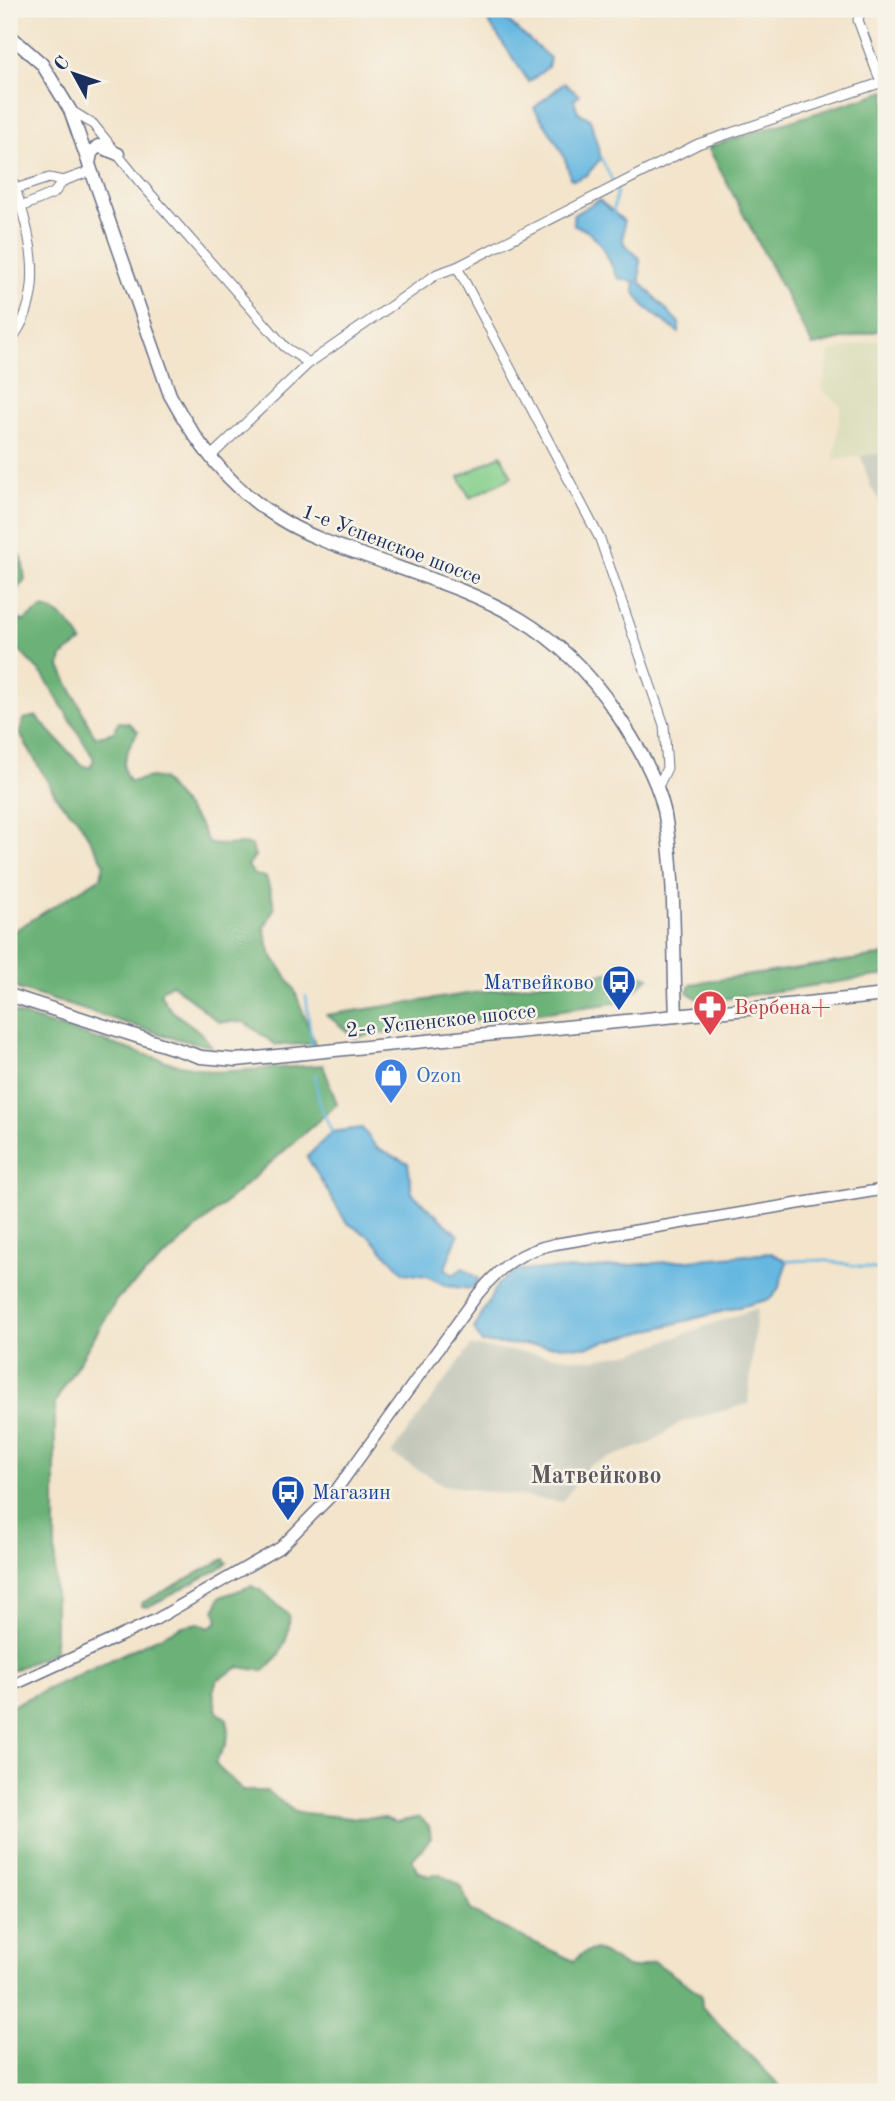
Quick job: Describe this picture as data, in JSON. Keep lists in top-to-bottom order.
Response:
{
  "streets": {
    "main road": ["1-е Успенское шоссе", "2-е Успенское шоссе"]
  },
  "crossings": [
    ["1-е Успенское шоссе", "2-е Успенское шоссе"]
  ],
  "districts": ["Матвейково"],
  "places": {
    "bus stop": ["Матвейково", "Магазин"],
    "pharmacy": ["Вербена+"],
    "shop": ["Ozon"]
  },
  "north": "top left"
}
